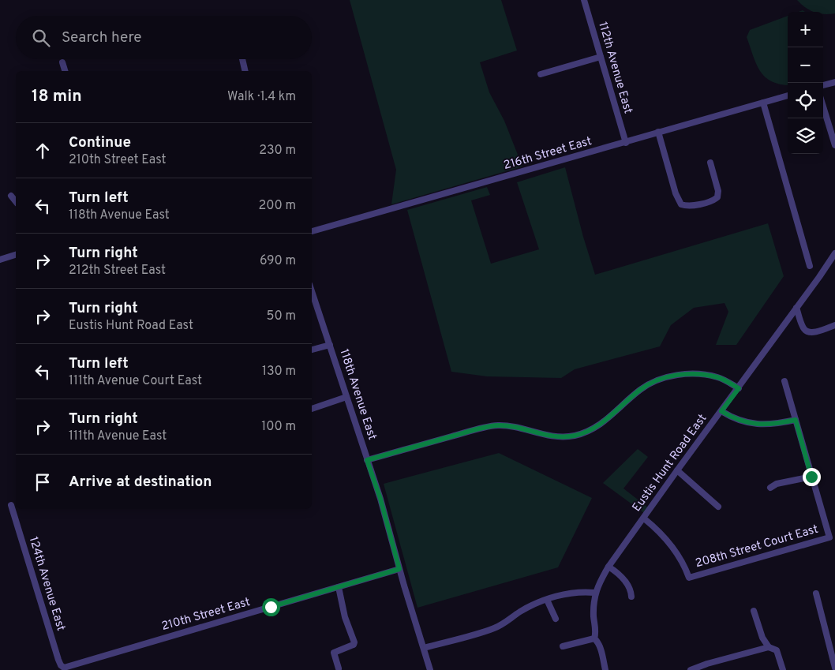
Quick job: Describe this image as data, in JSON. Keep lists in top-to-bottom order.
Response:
{
  "streets": {
    "street": [
      "112th Avenue East",
      "216th Street East",
      "118th Avenue East",
      "Eustis Hunt Road East",
      "208th Street Court East",
      "124th Avenue East",
      "210th Street East"
    ]
  },
  "crossings": [
    ["112th Avenue East", "216th Street East"],
    ["118th Avenue East", "210th Street East"],
    ["Eustis Hunt Road East", "208th Street Court East"],
    ["124th Avenue East", "210th Street East"]
  ],
  "page": {
    "map_buttons": ["+", "−"],
    "search": "Search here",
    "heading": ["18 min", "Walk · 1.4 km"],
    "list": [
      ["Continue", "210th Street East", "230 m"],
      ["Turn left", "118th Avenue East", "200 m"],
      ["Turn right", "212th Street East", "690 m"],
      ["Turn right", "Eustis Hunt Road East", "50 m"],
      ["Turn left", "111th Avenue Court East", "130 m"],
      ["Turn right", "111th Avenue East", "100 m"],
      "Arrive at destination"
    ]
  }
}
